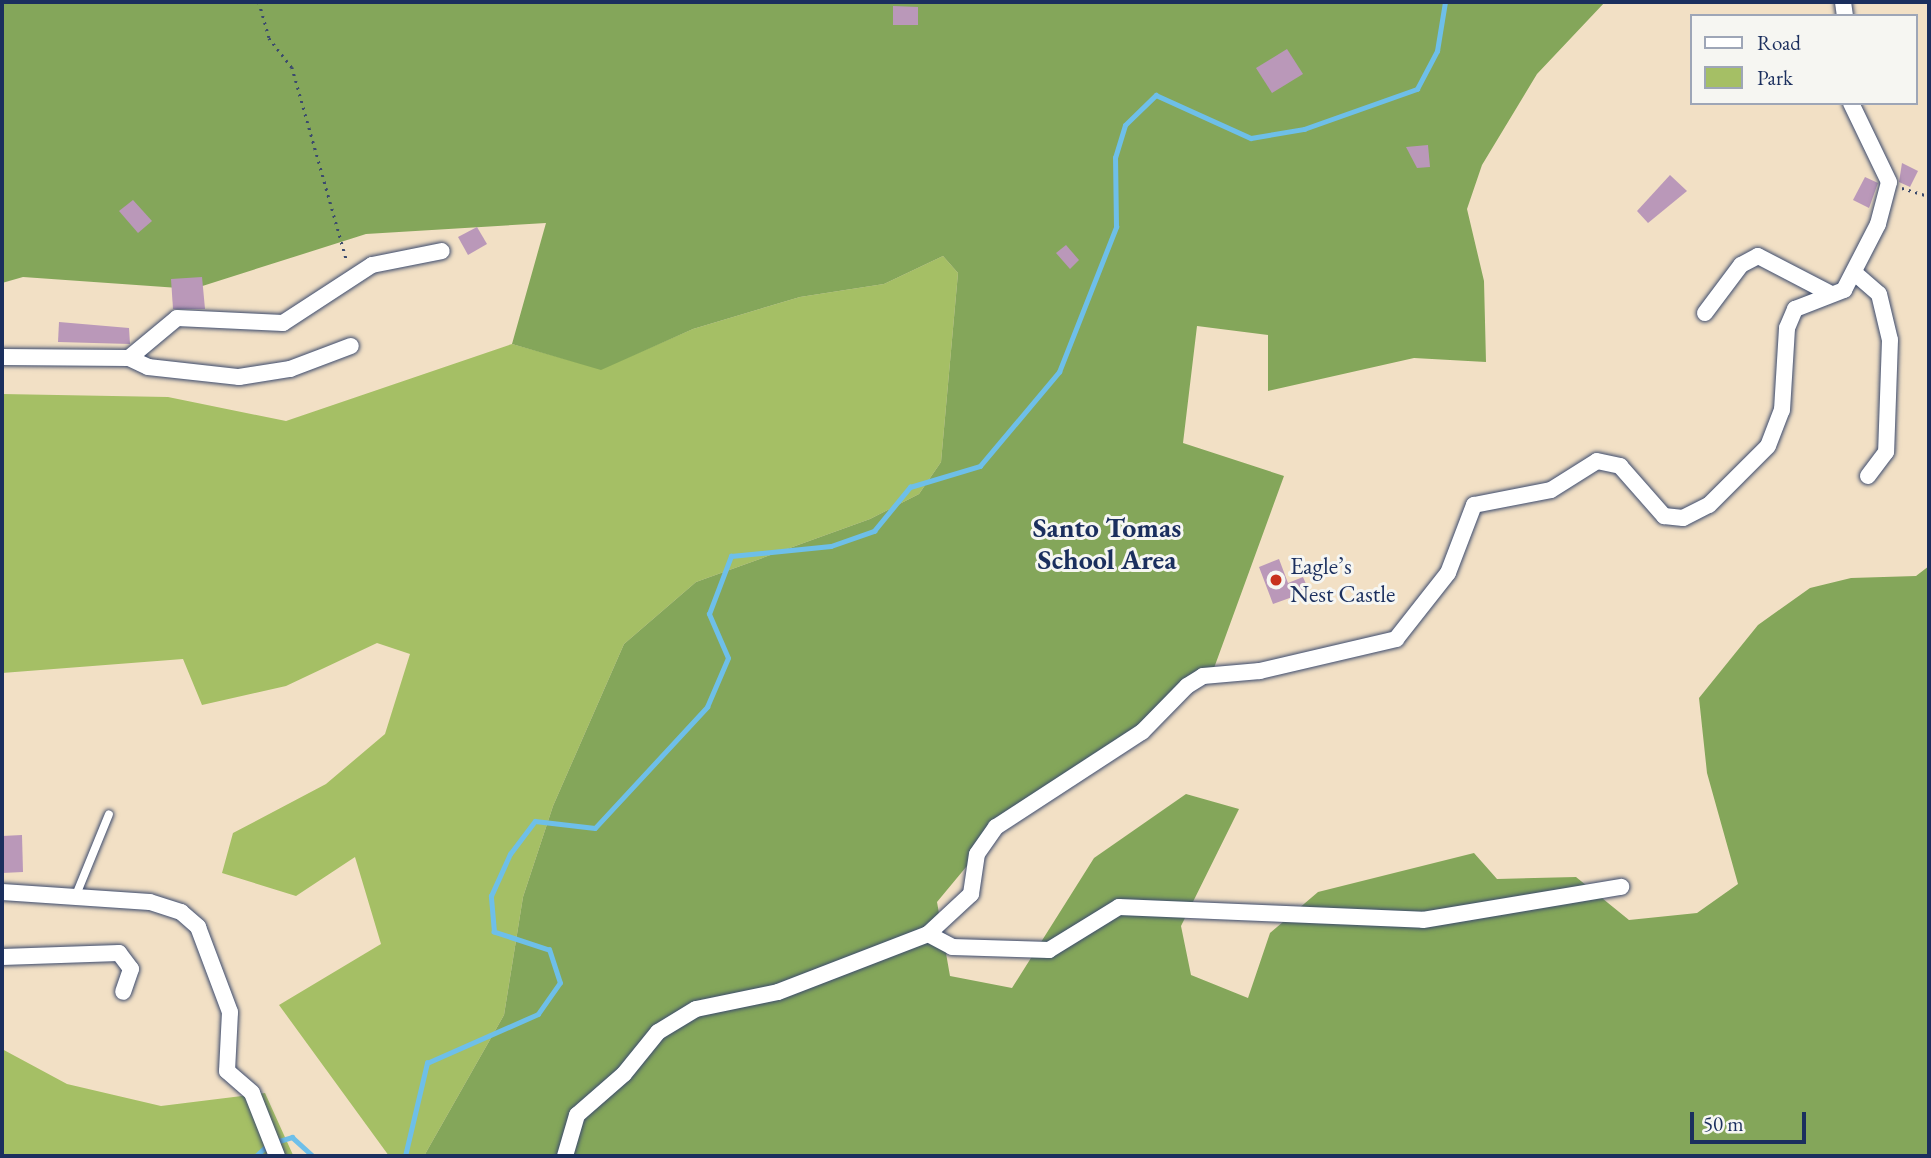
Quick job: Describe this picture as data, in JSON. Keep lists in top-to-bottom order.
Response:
{
  "districts": ["Santo Tomas School Area"],
  "places": ["Eagle’s Nest Castle"],
  "legend": ["Road", "Park"],
  "scale_bar": "50 m"
}
